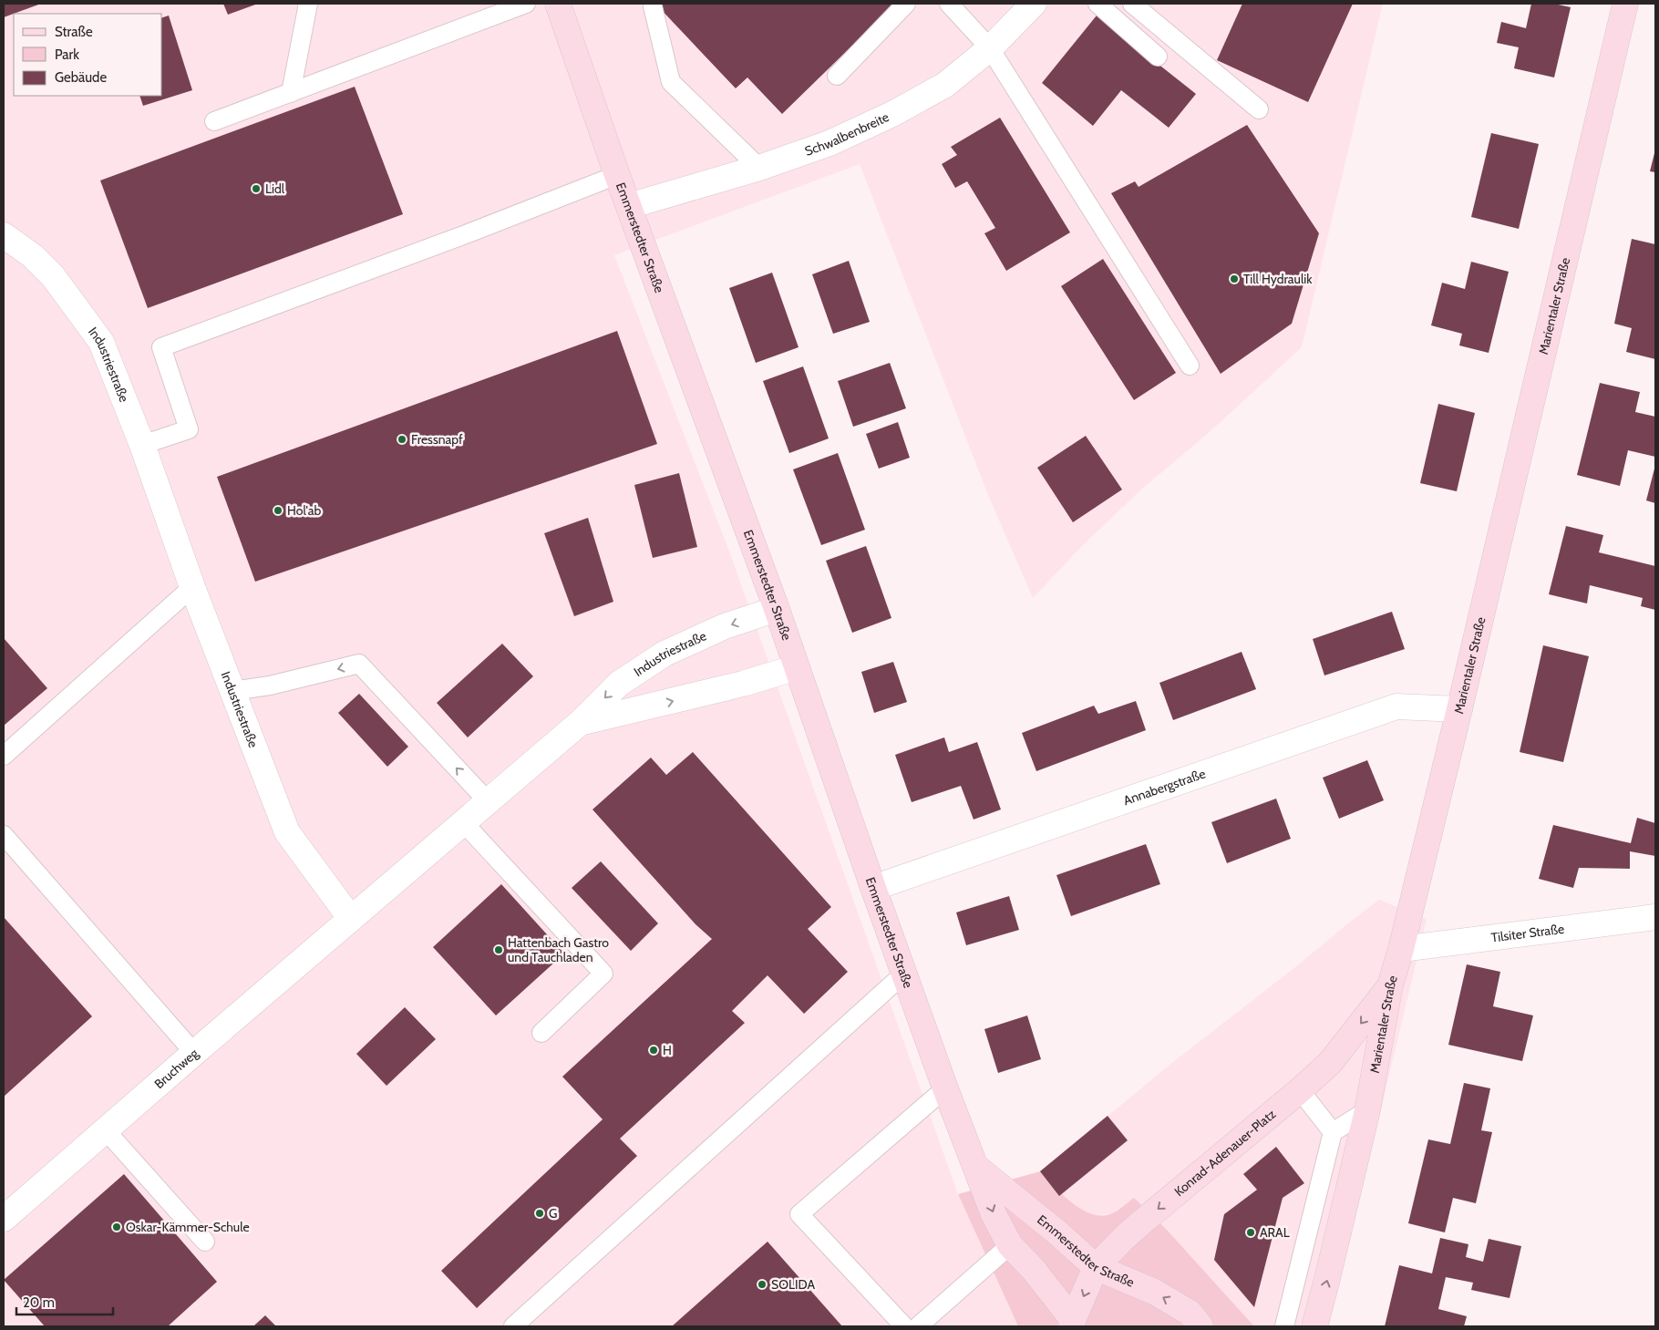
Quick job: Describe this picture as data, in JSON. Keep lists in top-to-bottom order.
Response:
{
  "streets": {
    "main road": ["Emmerstedter Straße", "Marientaler Straße", "Konrad-Adenauer-Platz"],
    "street": [
      "Schwalbenbreite",
      "Industriestraße",
      "Annabergstraße",
      "Tilsiter Straße",
      "Bruchweg"
    ]
  },
  "crossings": [
    ["Schwalbenbreite", "Emmerstedter Straße"],
    ["Emmerstedter Straße", "Industriestraße"],
    ["Emmerstedter Straße", "Annabergstraße"],
    ["Emmerstedter Straße", "Konrad-Adenauer-Platz"],
    ["Marientaler Straße", "Annabergstraße"],
    ["Marientaler Straße", "Tilsiter Straße"],
    ["Marientaler Straße", "Konrad-Adenauer-Platz"],
    ["Industriestraße", "Bruchweg"]
  ],
  "one_way": ["Konrad-Adenauer-Platz"],
  "places": [
    "Lidl",
    "Till Hydraulik",
    "Fressnapf",
    "Hol'ab",
    "Hattenbach Gastro und Tauchladen",
    "H",
    "G",
    "Oskar-Kämmer-Schule",
    "ARAL",
    "SOLIDA"
  ],
  "legend": ["Straße", "Park", "Gebäude"],
  "scale_bar": "20 m"
}
